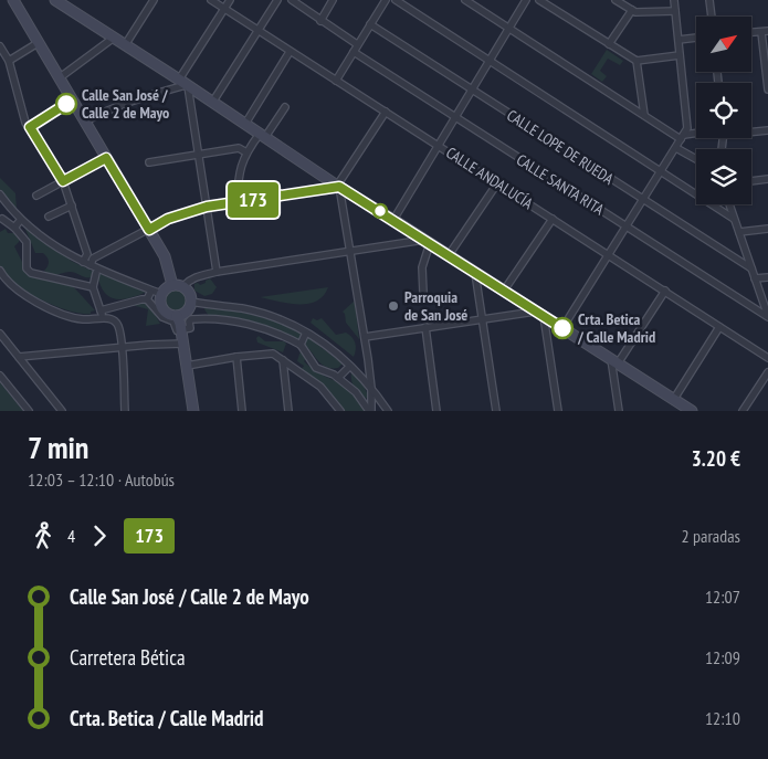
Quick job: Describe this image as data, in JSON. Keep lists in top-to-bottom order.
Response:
{
  "streets": {
    "street": ["CALLE LOPE DE RUEDA", "CALLE ANDALUCÍA", "CALLE SANTA RITA"]
  },
  "places": ["Calle San José / Calle 2 de Mayo", "Parroquia de San José", "Crta. Betica / Calle Madrid"],
  "lines": ["bus line 173"],
  "north": "top right",
  "page": {
    "on_map": "173",
    "heading": ["7 min", "12:03 – 12:10 · Autobús", "3.20 €"],
    "legs": ["4", "173", "2 paradas"],
    "list": [
      {
        "name": "Calle San José / Calle 2 de Mayo",
        "value": "12:07"
      },
      {
        "name": "Carretera Bética",
        "value": "12:09"
      },
      {
        "name": "Crta. Betica / Calle Madrid",
        "value": "12:10"
      }
    ]
  }
}
